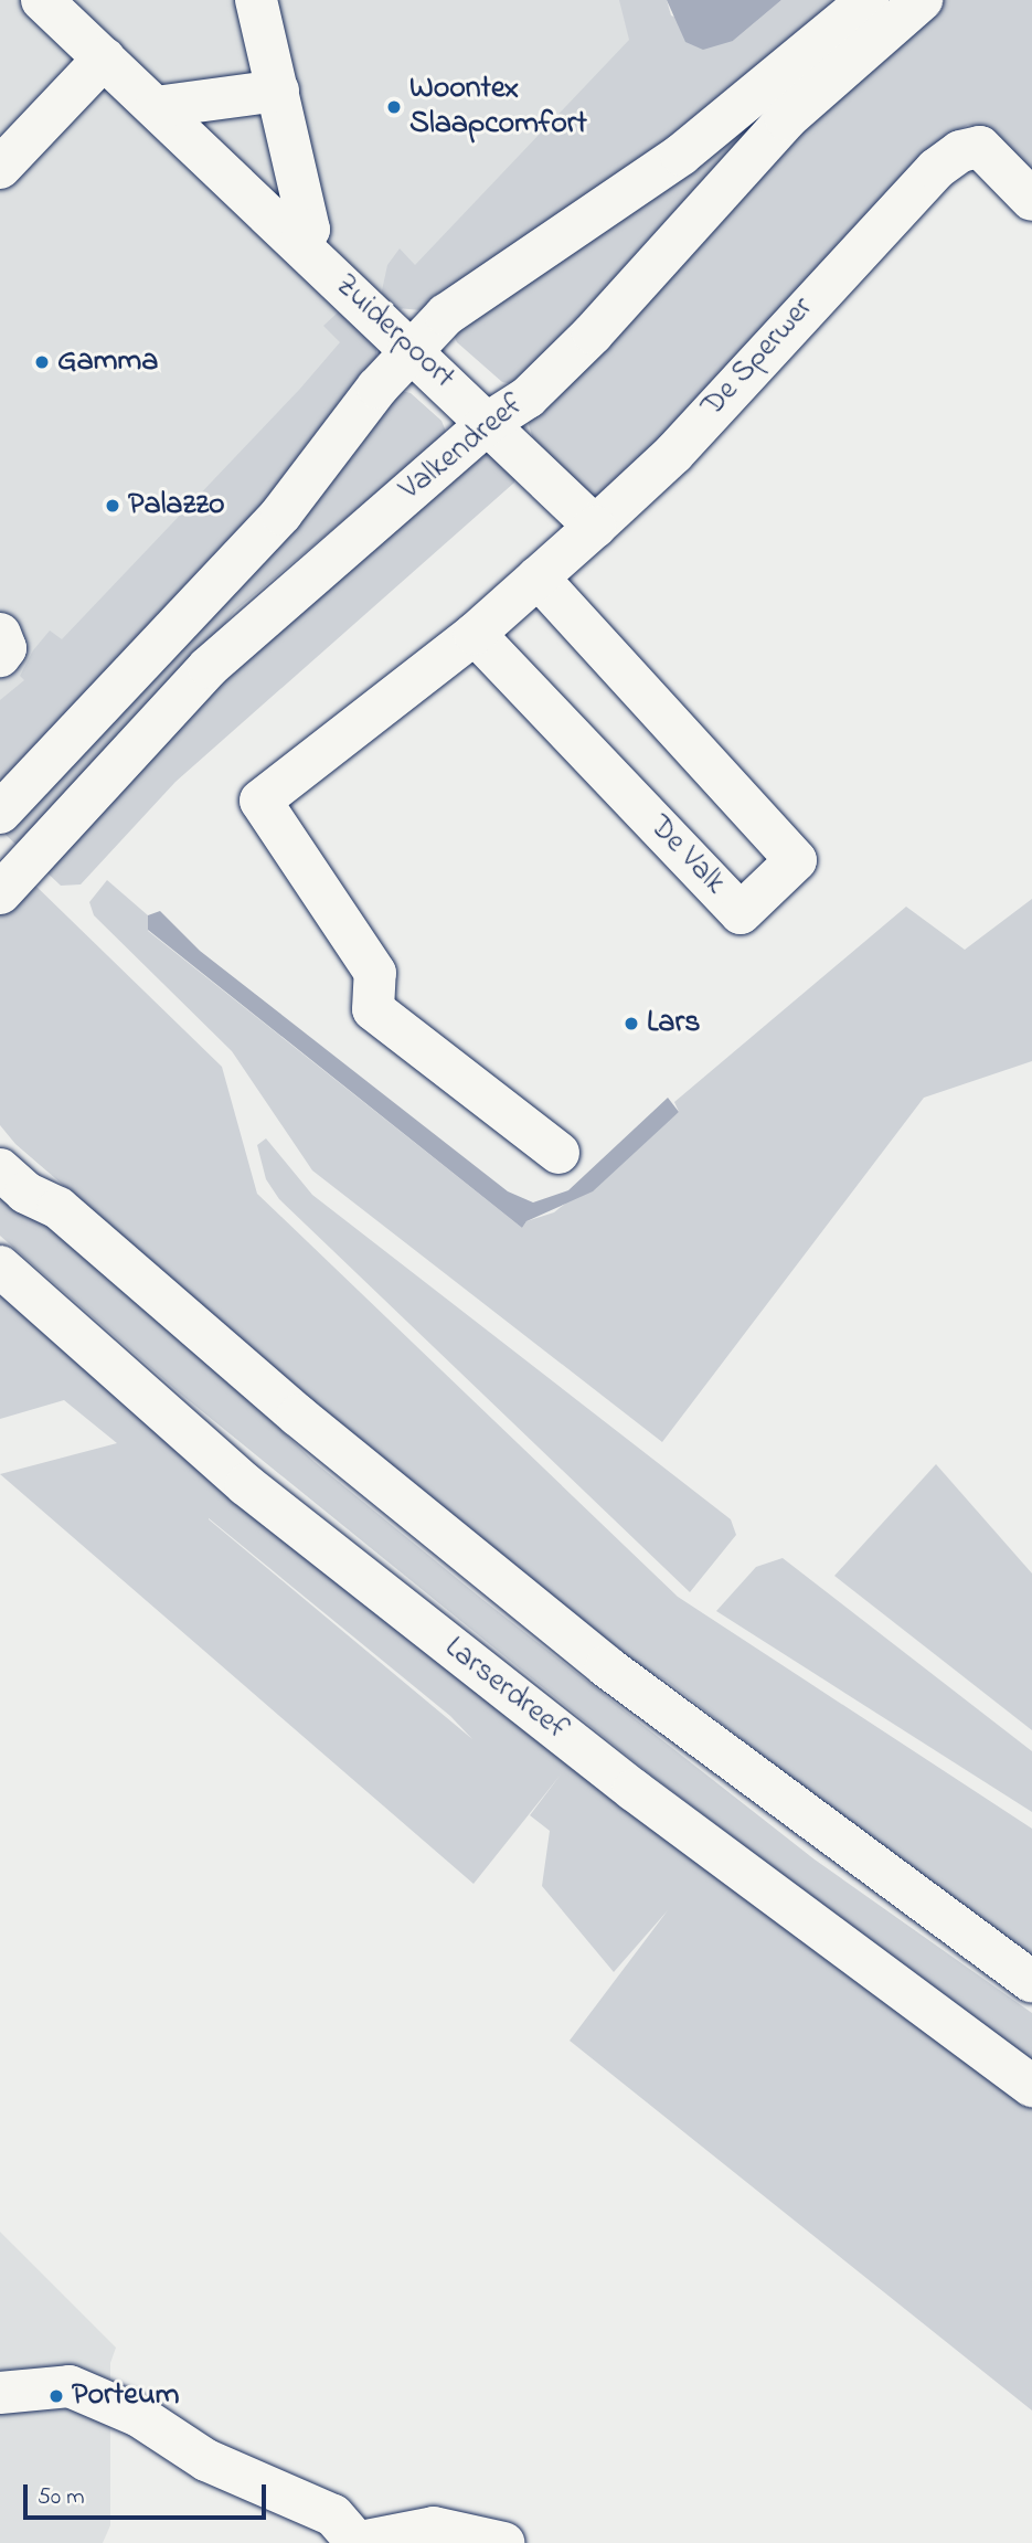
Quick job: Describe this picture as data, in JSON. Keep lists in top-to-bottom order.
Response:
{
  "streets": {
    "street": [
      "Zuiderpoort",
      "De Sperwer",
      "Valkendreef",
      "De Valk",
      "Larserdreef"
    ]
  },
  "crossings": [
    ["Zuiderpoort", "Valkendreef"]
  ],
  "places": [
    "Woontex Slaapcomfort",
    "Gamma",
    "Palazzo",
    "Lars",
    "Porteum"
  ],
  "scale_bar": "50 m"
}
